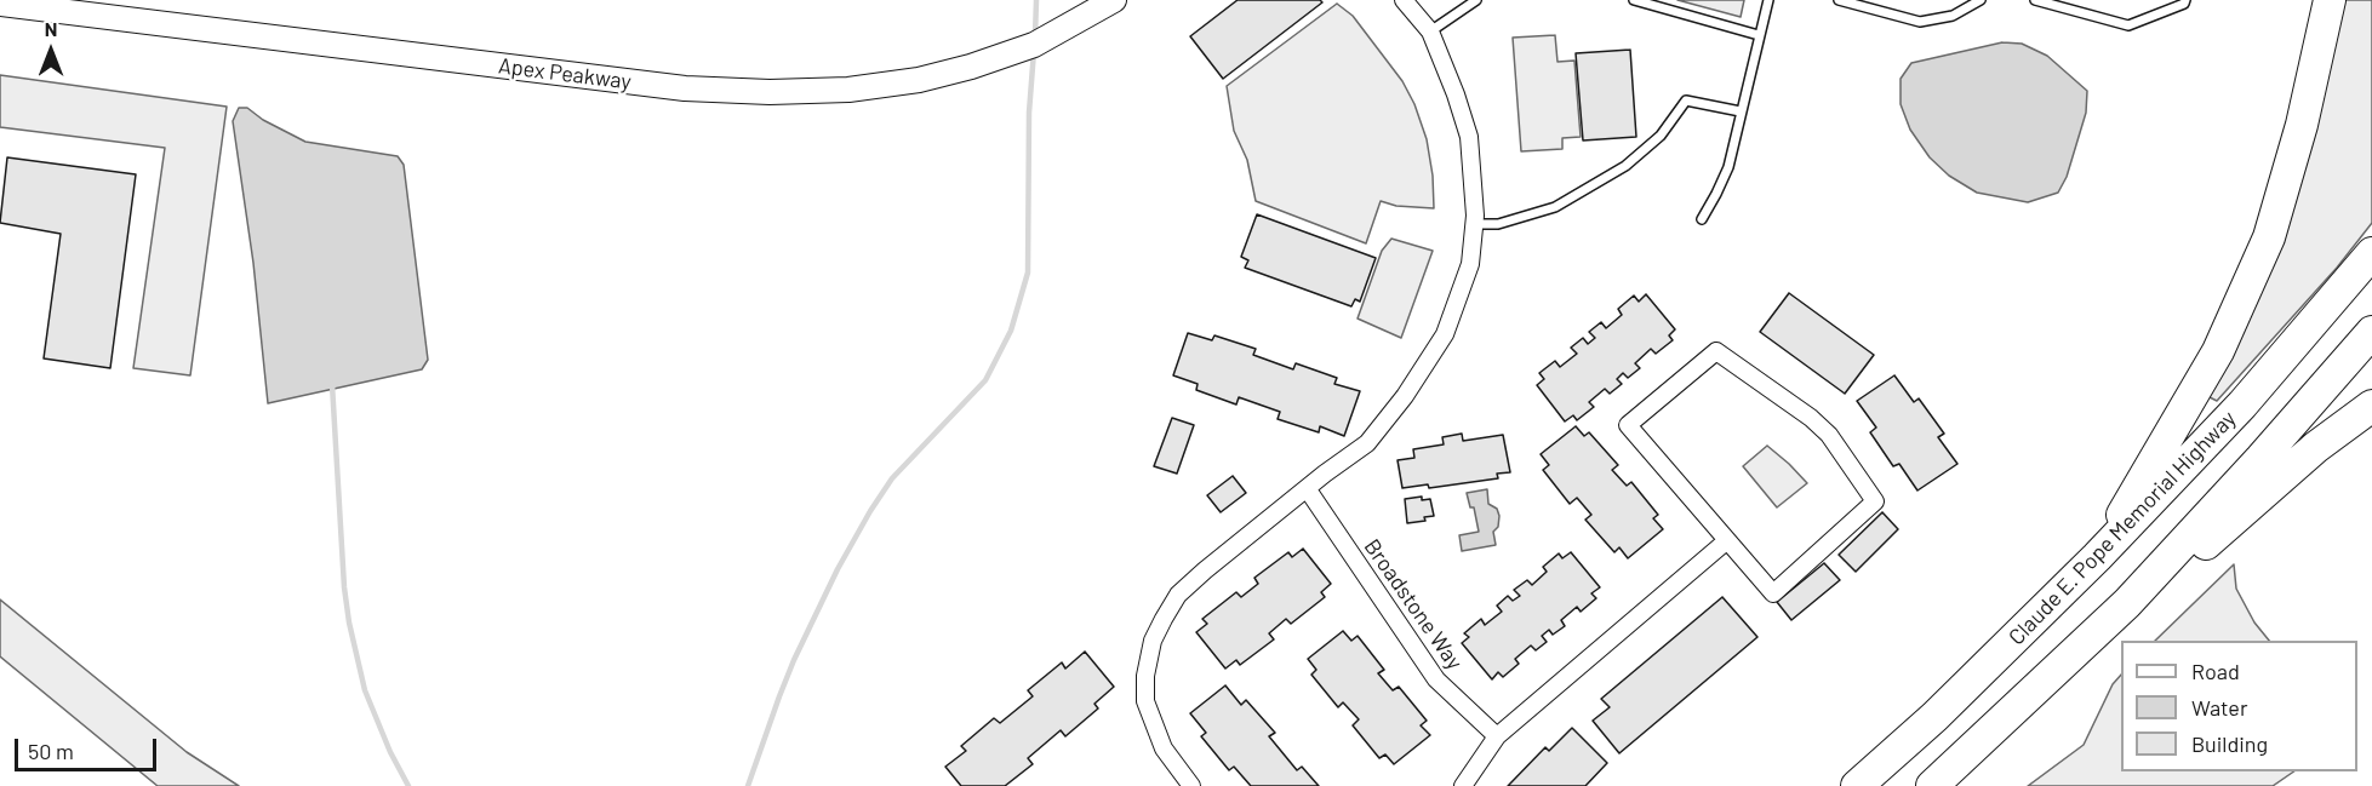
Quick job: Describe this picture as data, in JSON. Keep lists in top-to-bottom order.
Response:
{
  "streets": {
    "highway": ["Claude E. Pope Memorial Highway"],
    "main road": ["Apex Peakway"],
    "street": ["Broadstone Way"]
  },
  "legend": ["Road", "Water", "Building"],
  "scale_bar": "50 m",
  "north": "top"
}
